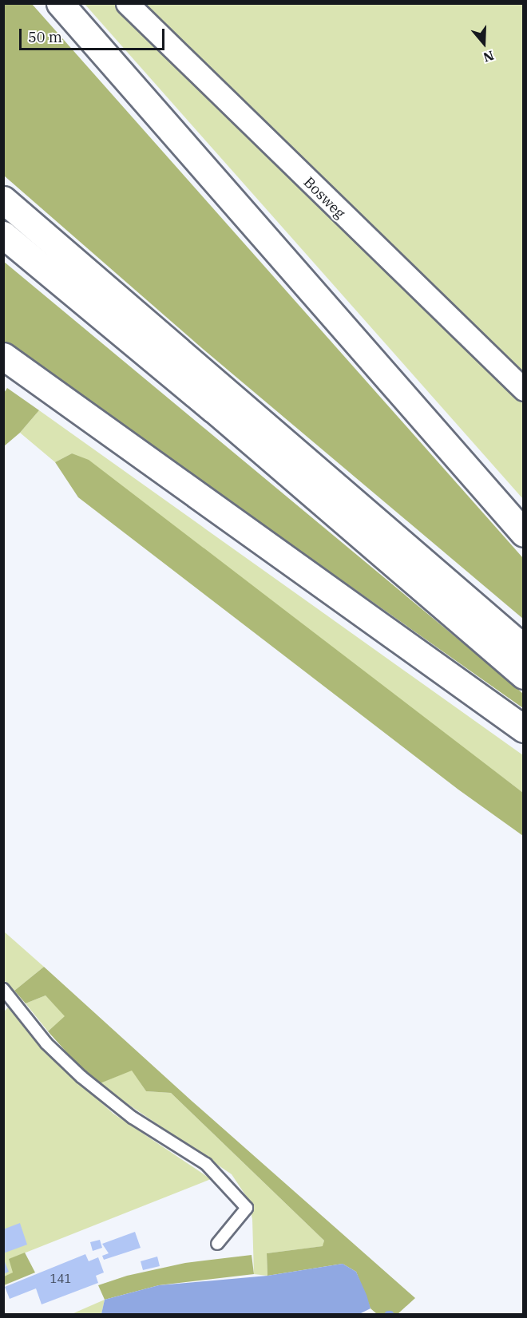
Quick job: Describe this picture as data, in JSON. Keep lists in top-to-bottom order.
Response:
{
  "streets": {
    "street": ["Bosweg"]
  },
  "house_numbers": ["141"],
  "scale_bar": "50 m",
  "north": "bottom"
}
